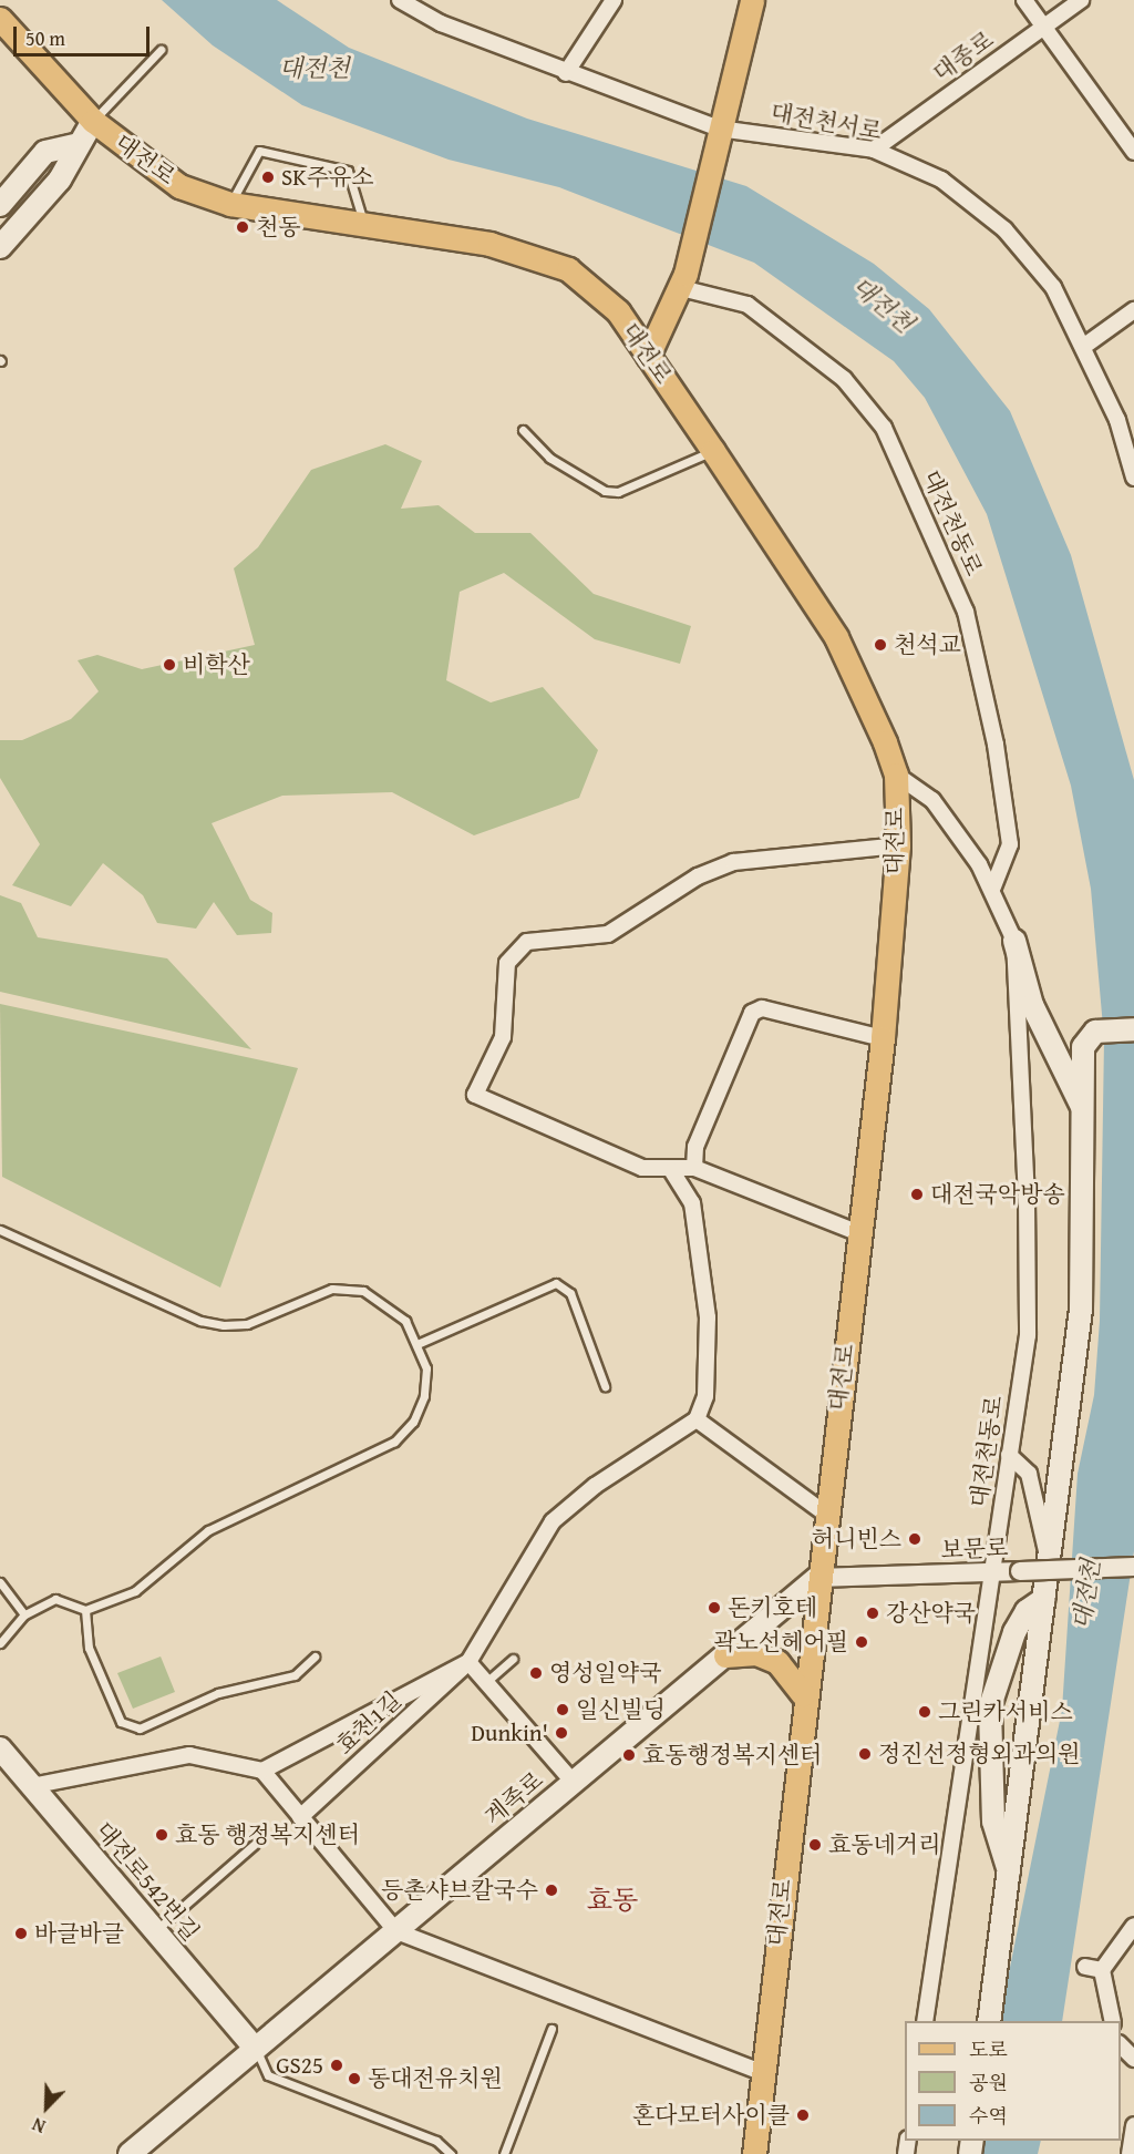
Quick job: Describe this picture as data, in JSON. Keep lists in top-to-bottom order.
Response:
{
  "streets": {
    "main road": ["대전로", "계족로", "대전로542번길"],
    "street": [
      "대종로",
      "대전천서로",
      "대전천동로",
      "보문로",
      "효천1길"
    ]
  },
  "crossings": [
    ["대종로", "대전천서로"],
    ["대전로", "대전천동로"],
    ["대전로", "보문로"],
    ["대전로", "계족로"],
    ["대전천동로", "보문로"],
    ["보문로", "계족로"],
    ["계족로", "대전로542번길"]
  ],
  "districts": ["효동"],
  "water": ["대전천"],
  "places": [
    "SK주유소",
    "천동",
    "천석교",
    "비학산",
    "대전국악방송",
    "허니빈스",
    "돈키호테",
    "강산약국",
    "곽노선헤어필",
    "영성일약국",
    "일신빌딩",
    "그린카서비스",
    "Dunkin'",
    "정진선정형외과의원",
    "효동행정복지센터",
    "효동 행정복지센터",
    "효동네거리",
    "등촌샤브칼국수",
    "바글바글",
    "GS25",
    "동대전유치원",
    "혼다모터사이클"
  ],
  "legend": ["도로", "공원", "수역"],
  "scale_bar": "50 m",
  "north": "bottom left"
}
